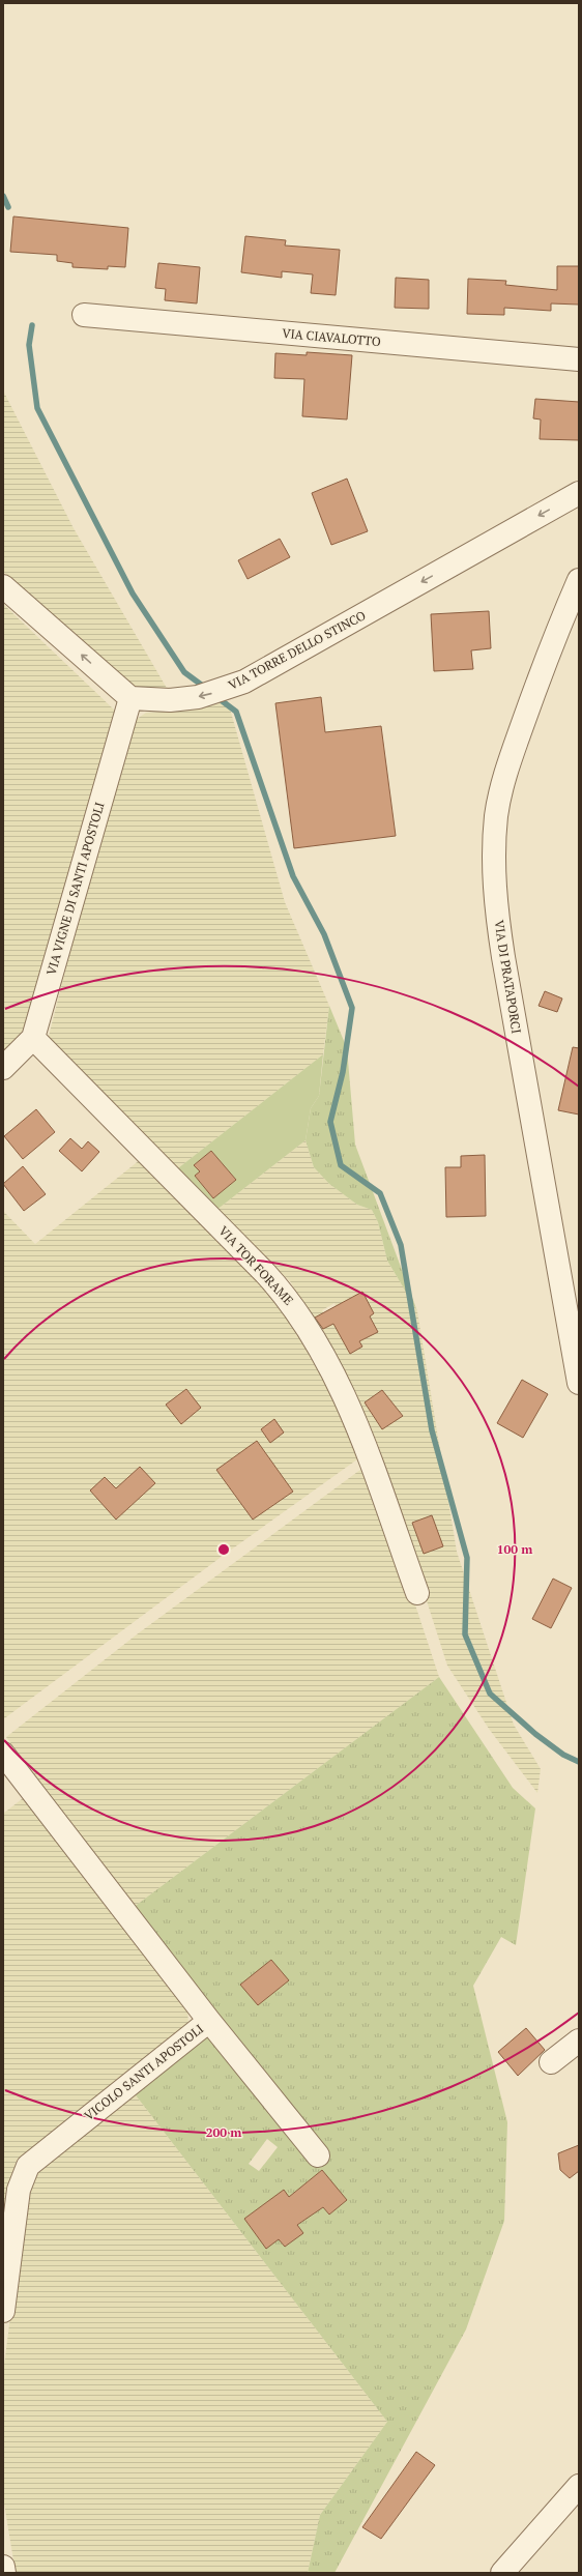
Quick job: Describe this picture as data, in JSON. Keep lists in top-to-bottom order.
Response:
{
  "streets": {
    "street": [
      "VIA CIAVALOTTO",
      "VIA TORRE DELLO STINCO",
      "VIA VIGNE DI SANTI APOSTOLI",
      "VIA DI PRATAPORCI",
      "VIA TOR FORAME",
      "VICOLO SANTI APOSTOLI"
    ]
  },
  "crossings": [
    ["VIA TORRE DELLO STINCO", "VIA VIGNE DI SANTI APOSTOLI"],
    ["VIA VIGNE DI SANTI APOSTOLI", "VIA TOR FORAME"]
  ],
  "one_way": ["VIA TORRE DELLO STINCO"],
  "rings": ["100 m", "200 m"]
}
